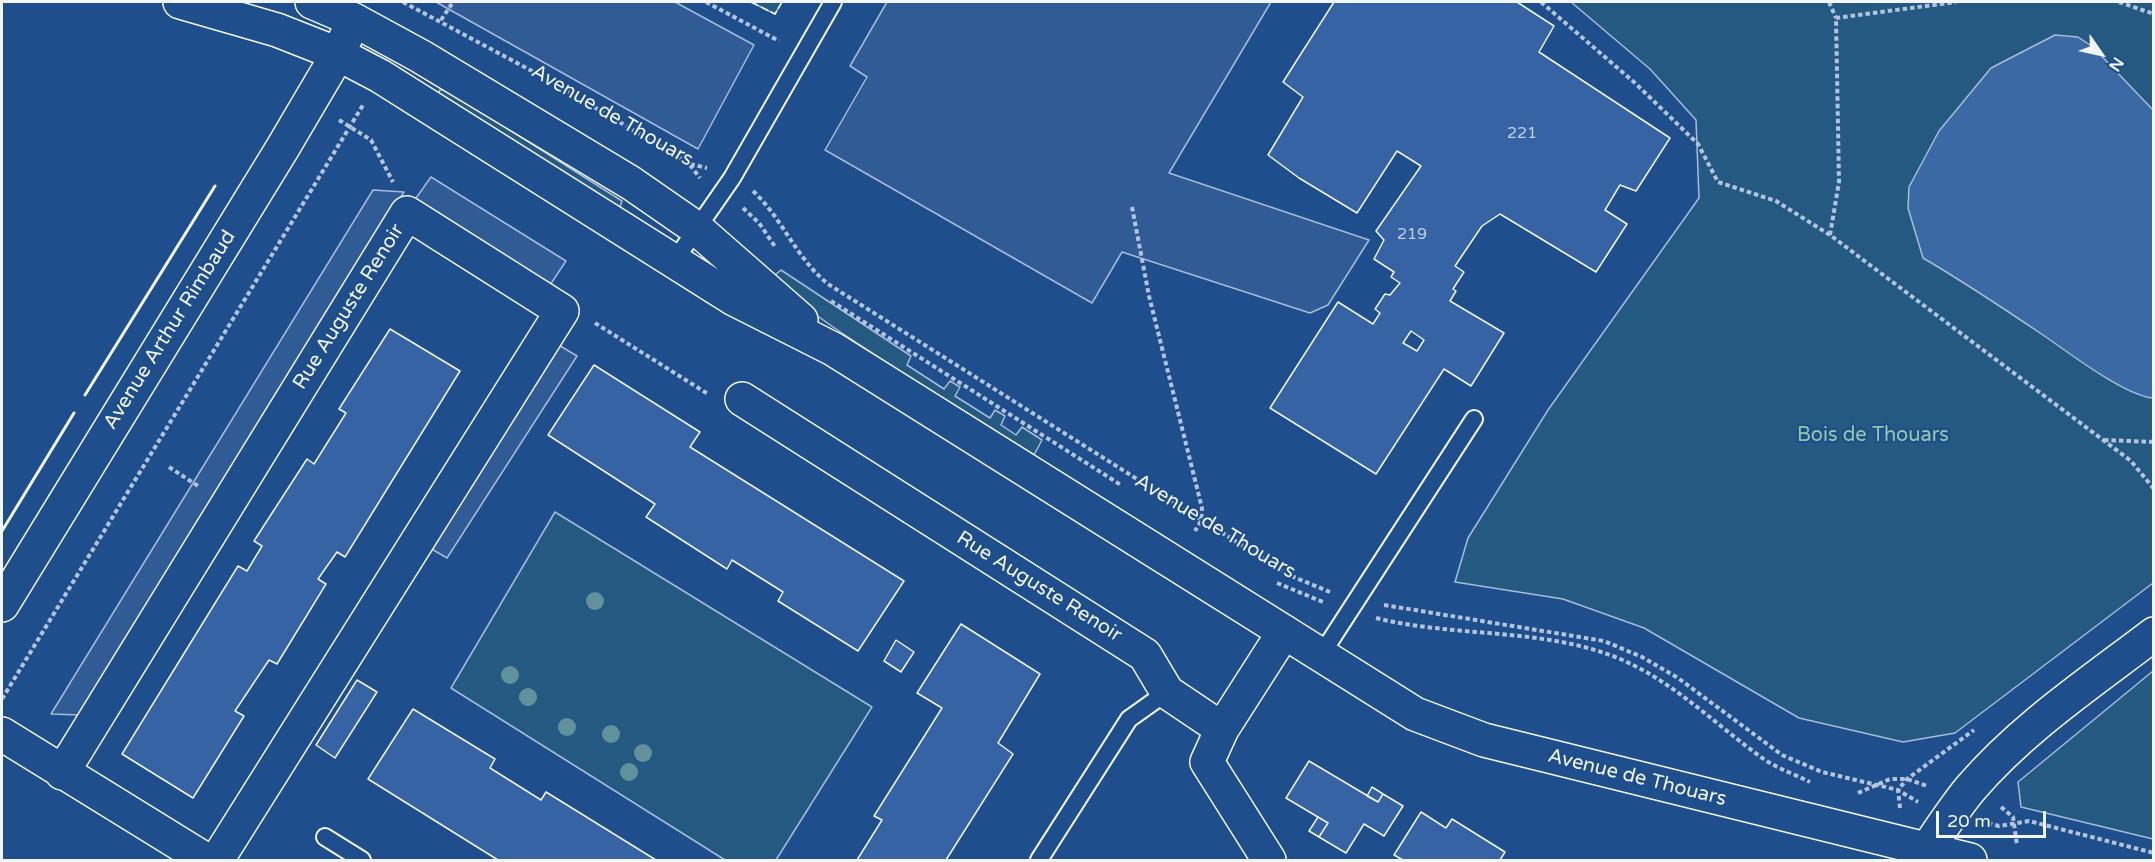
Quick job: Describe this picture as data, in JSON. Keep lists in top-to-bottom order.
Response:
{
  "streets": {
    "street": ["Avenue de Thouars", "Rue Auguste Renoir", "Avenue Arthur Rimbaud"]
  },
  "crossings": [
    ["Avenue de Thouars", "Avenue Arthur Rimbaud"]
  ],
  "parks": ["Bois de Thouars"],
  "house_numbers": ["221", "219"],
  "scale_bar": "20 m",
  "north": "bottom right"
}
